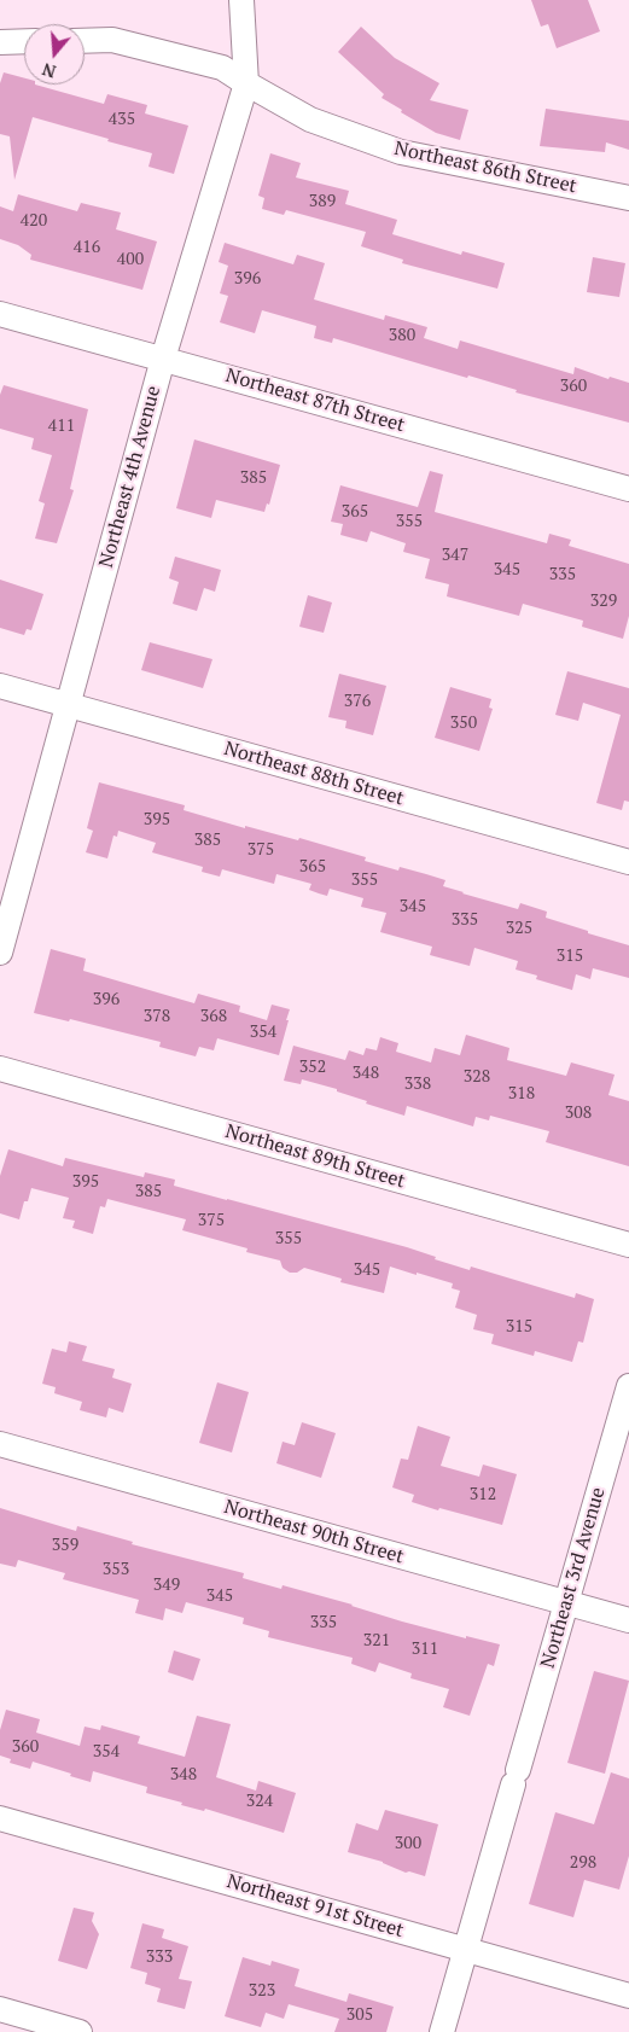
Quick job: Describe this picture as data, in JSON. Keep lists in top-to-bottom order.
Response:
{
  "streets": {
    "street": [
      "Northeast 86th Street",
      "Northeast 87th Street",
      "Northeast 4th Avenue",
      "Northeast 88th Street",
      "Northeast 89th Street",
      "Northeast 90th Street",
      "Northeast 3rd Avenue",
      "Northeast 91st Street"
    ]
  },
  "crossings": [
    ["Northeast 86th Street", "Northeast 4th Avenue"],
    ["Northeast 87th Street", "Northeast 4th Avenue"],
    ["Northeast 4th Avenue", "Northeast 88th Street"],
    ["Northeast 90th Street", "Northeast 3rd Avenue"],
    ["Northeast 3rd Avenue", "Northeast 91st Street"]
  ],
  "house_numbers": [
    "435",
    "389",
    "420",
    "416",
    "400",
    "396",
    "380",
    "360",
    "411",
    "385",
    "365",
    "355",
    "347",
    "345",
    "335",
    "329",
    "376",
    "350",
    "395",
    "385",
    "375",
    "365",
    "355",
    "345",
    "335",
    "325",
    "315",
    "396",
    "378",
    "368",
    "354",
    "352",
    "348",
    "328",
    "338",
    "318",
    "308",
    "395",
    "385",
    "375",
    "355",
    "345",
    "315",
    "312",
    "359",
    "353",
    "349",
    "345",
    "335",
    "321",
    "311",
    "360",
    "354",
    "348",
    "324",
    "300",
    "298",
    "333",
    "323",
    "305"
  ],
  "north": "bottom"
}
